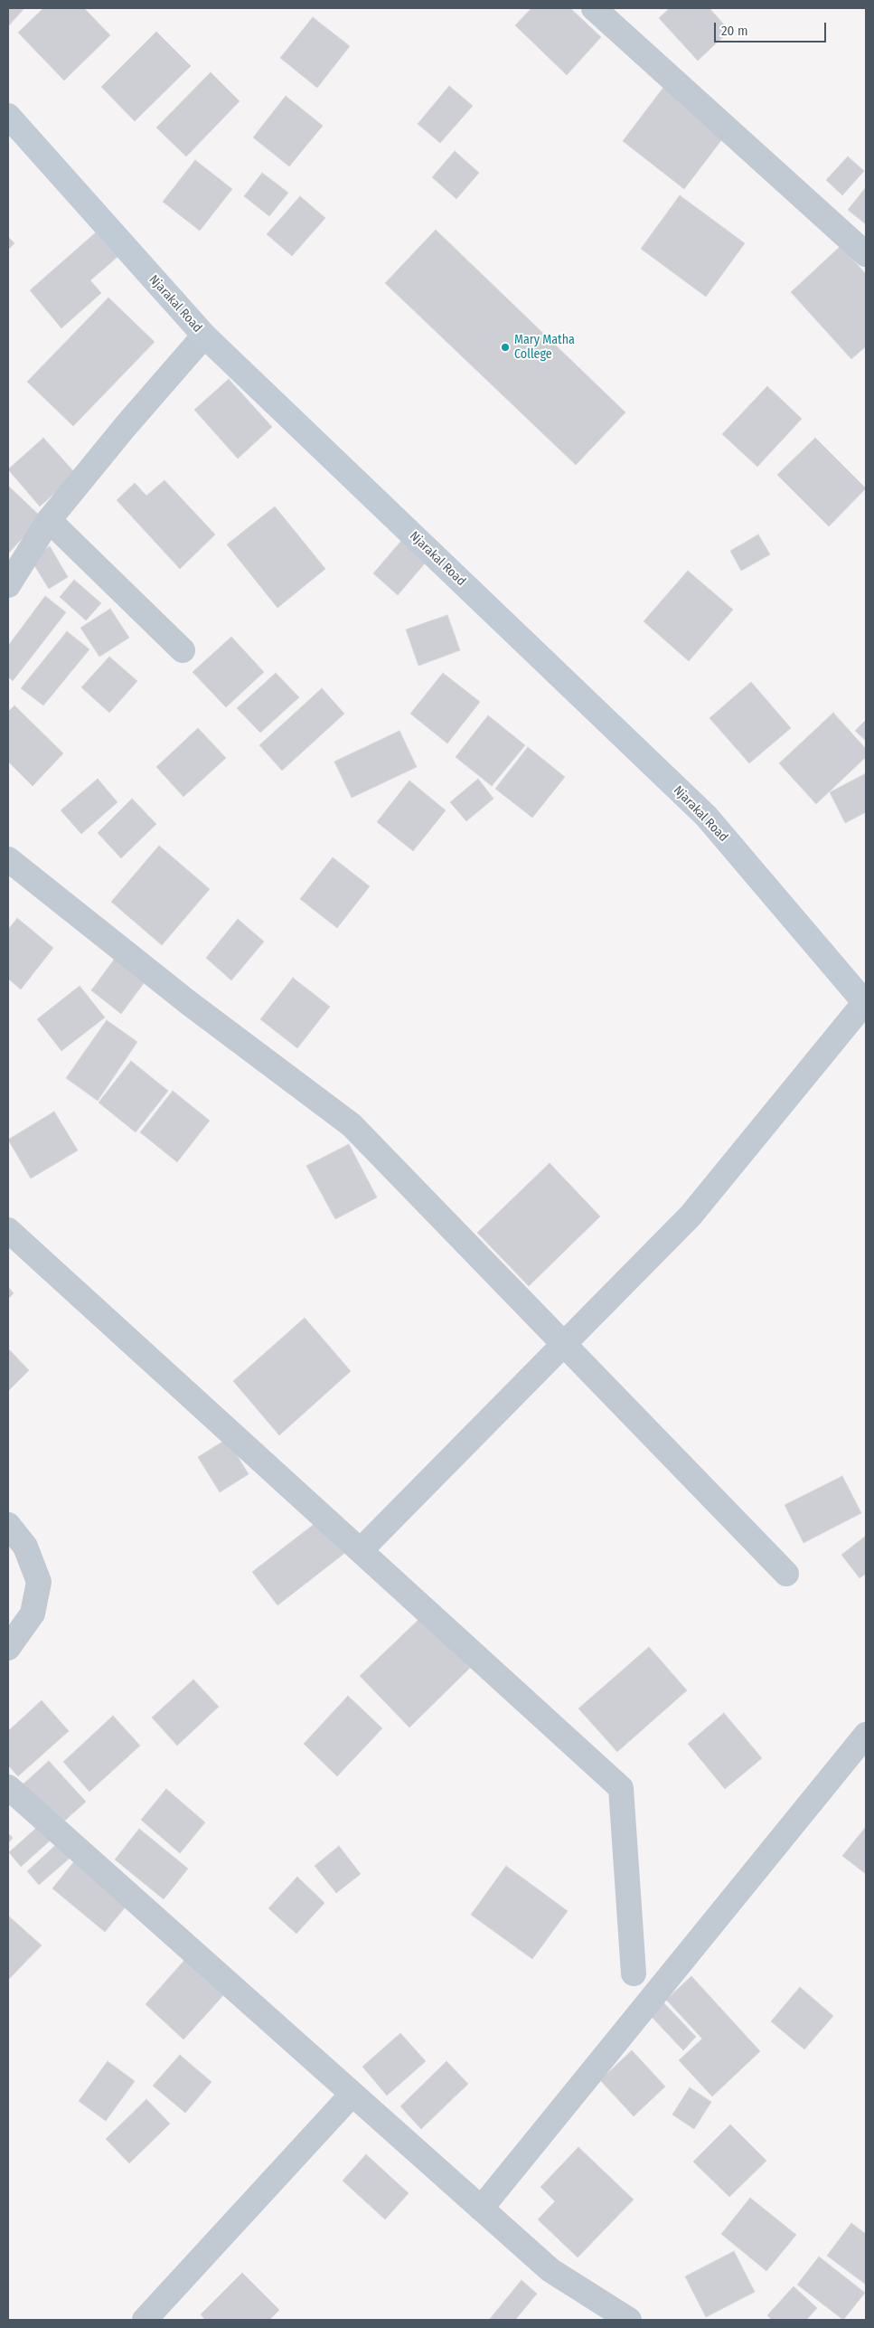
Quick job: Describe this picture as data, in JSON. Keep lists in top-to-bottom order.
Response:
{
  "streets": {
    "main road": ["Njarakal Road"]
  },
  "places": ["Mary Matha College"],
  "scale_bar": "20 m"
}
